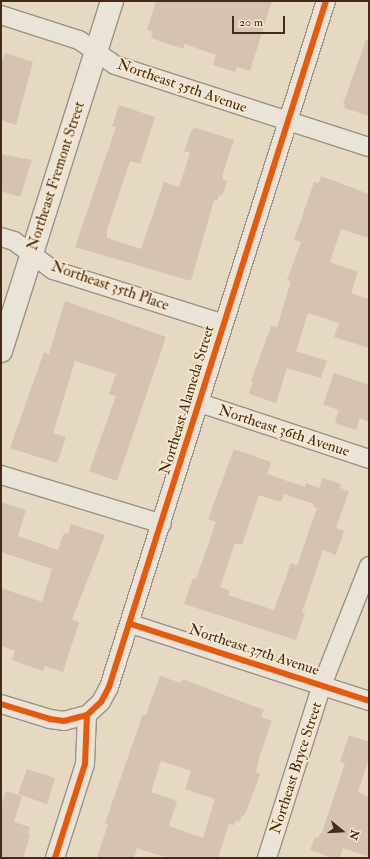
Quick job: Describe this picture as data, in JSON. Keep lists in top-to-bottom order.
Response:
{
  "streets": {
    "main road": ["Northeast Fremont Street"],
    "street": [
      "Northeast 35th Avenue",
      "Northeast 35th Place",
      "Northeast Alameda Street",
      "Northeast 36th Avenue",
      "Northeast 37th Avenue",
      "Northeast Bryce Street"
    ]
  },
  "crossings": [
    ["Northeast 35th Avenue", "Northeast Fremont Street"],
    ["Northeast 35th Avenue", "Northeast Alameda Street"],
    ["Northeast Fremont Street", "Northeast 35th Place"],
    ["Northeast 35th Place", "Northeast Alameda Street"],
    ["Northeast Alameda Street", "Northeast 36th Avenue"],
    ["Northeast Alameda Street", "Northeast 37th Avenue"],
    ["Northeast 37th Avenue", "Northeast Bryce Street"]
  ],
  "scale_bar": "20 m",
  "north": "right"
}
